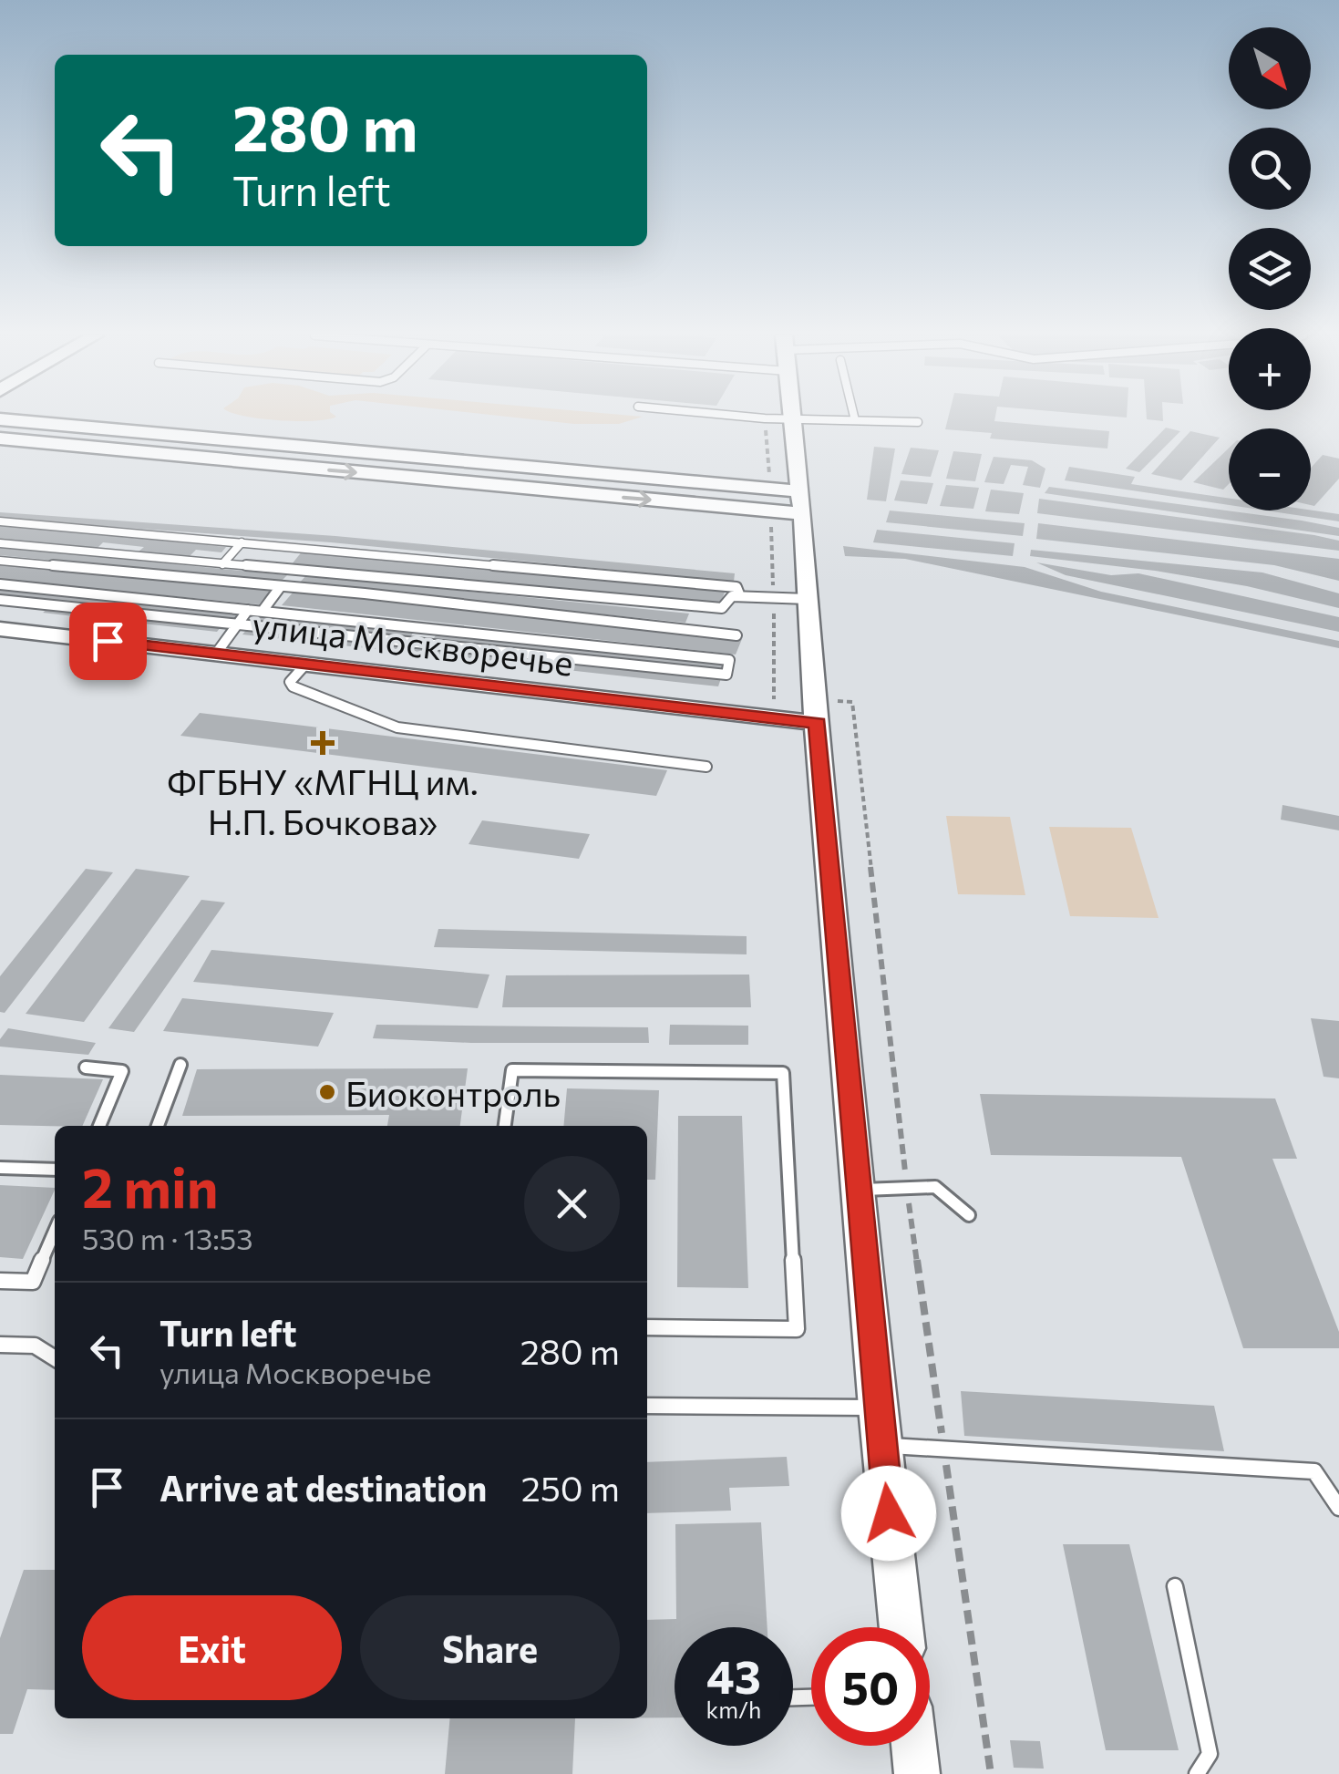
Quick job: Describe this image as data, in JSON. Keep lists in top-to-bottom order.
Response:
{
  "streets": {
    "main road": ["улица Москворечье"]
  },
  "places": {
    "health": ["ФГБНУ «МГНЦ им. Н.П. Бочкова»"],
    "other": ["Биоконтроль"]
  },
  "north": "bottom right",
  "page": {
    "map_buttons": ["+", "−"],
    "turn": ["280 m", "Turn left"],
    "heading": ["2 min", "530 m · 13:53"],
    "list": [
      {
        "name": "Turn left",
        "note": "улица Москворечье",
        "value": "280 m"
      },
      {
        "name": "Arrive at destination",
        "value": "250 m"
      }
    ],
    "buttons": ["Exit", "Share"],
    "speed": "43 km/h",
    "limit": "50"
  }
}
